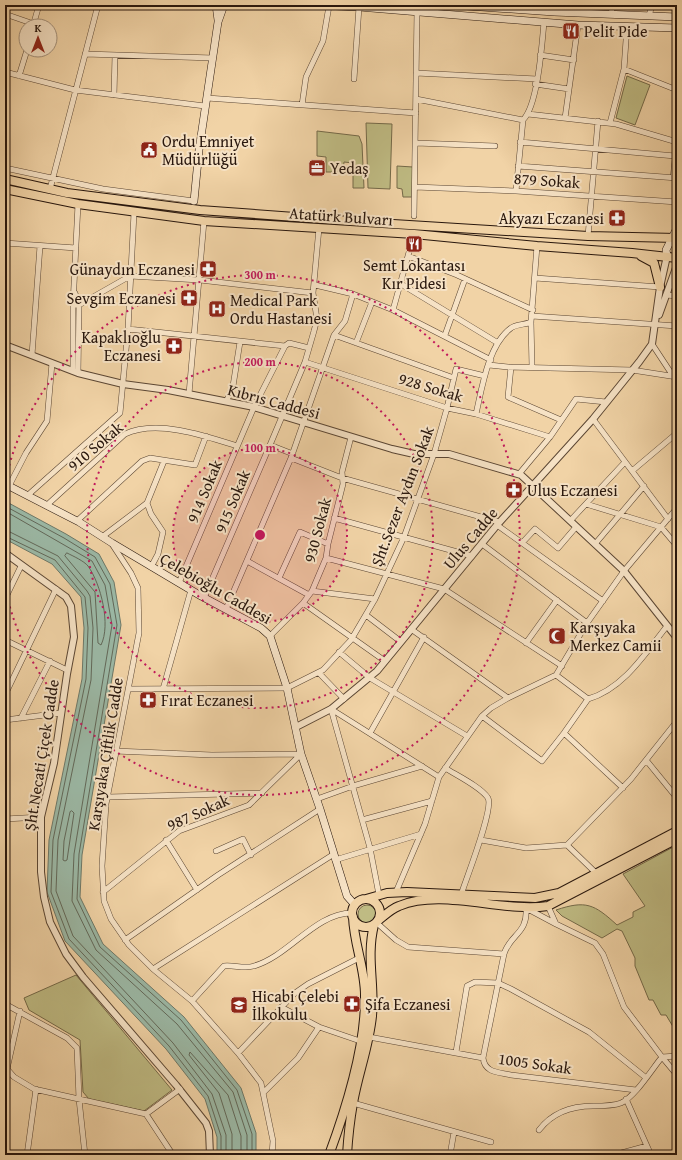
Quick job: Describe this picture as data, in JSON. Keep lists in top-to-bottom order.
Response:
{
  "streets": {
    "highway": ["Atatürk Bulvarı"],
    "main road": ["Çelebioğlu Caddesi"],
    "street": [
      "879 Sokak",
      "928 Sokak",
      "Kıbrıs Caddesi",
      "910 Sokak",
      "914 Sokak",
      "Şht.Sezer Aydın Sokak",
      "915 Sokak",
      "930 Sokak",
      "Ulus Cadde",
      "Karşıyaka Çiftlik Cadde",
      "Şht.Necati Çiçek Cadde",
      "987 Sokak",
      "1005 Sokak"
    ]
  },
  "crossings": [
    ["Atatürk Bulvarı", "915 Sokak"],
    ["Atatürk Bulvarı", "Ulus Cadde"],
    ["928 Sokak", "Şht.Sezer Aydın Sokak"],
    ["928 Sokak", "915 Sokak"],
    ["Kıbrıs Caddesi", "914 Sokak"],
    ["Kıbrıs Caddesi", "Şht.Sezer Aydın Sokak"],
    ["Kıbrıs Caddesi", "915 Sokak"],
    ["Kıbrıs Caddesi", "930 Sokak"],
    ["Kıbrıs Caddesi", "Ulus Cadde"],
    ["910 Sokak", "914 Sokak"],
    ["910 Sokak", "Çelebioğlu Caddesi"],
    ["914 Sokak", "Çelebioğlu Caddesi"],
    ["Şht.Sezer Aydın Sokak", "Çelebioğlu Caddesi"],
    ["915 Sokak", "Çelebioğlu Caddesi"],
    ["930 Sokak", "Çelebioğlu Caddesi"],
    ["Ulus Cadde", "Çelebioğlu Caddesi"],
    ["Çelebioğlu Caddesi", "Karşıyaka Çiftlik Cadde"],
    ["Çelebioğlu Caddesi", "987 Sokak"],
    ["Karşıyaka Çiftlik Cadde", "987 Sokak"]
  ],
  "places": {
    "restaurant": ["Pelit Pide", "Semt Lokantası Kır Pidesi"],
    "public building": ["Ordu Emniyet Müdürlüğü"],
    "office": ["Yedaş"],
    "pharmacy": [
      "Akyazı Eczanesi",
      "Günaydın Eczanesi",
      "Sevgim Eczanesi",
      "Kapaklıoğlu Eczanesi",
      "Ulus Eczanesi",
      "Fırat Eczanesi",
      "Şifa Eczanesi"
    ],
    "hospital": ["Medical Park Ordu Hastanesi"],
    "mosque": ["Karşıyaka Merkez Camii"],
    "school or university": ["Hicabi Çelebi İlkokulu"]
  },
  "north": "top",
  "rings": ["300 m", "200 m", "100 m"]
}
